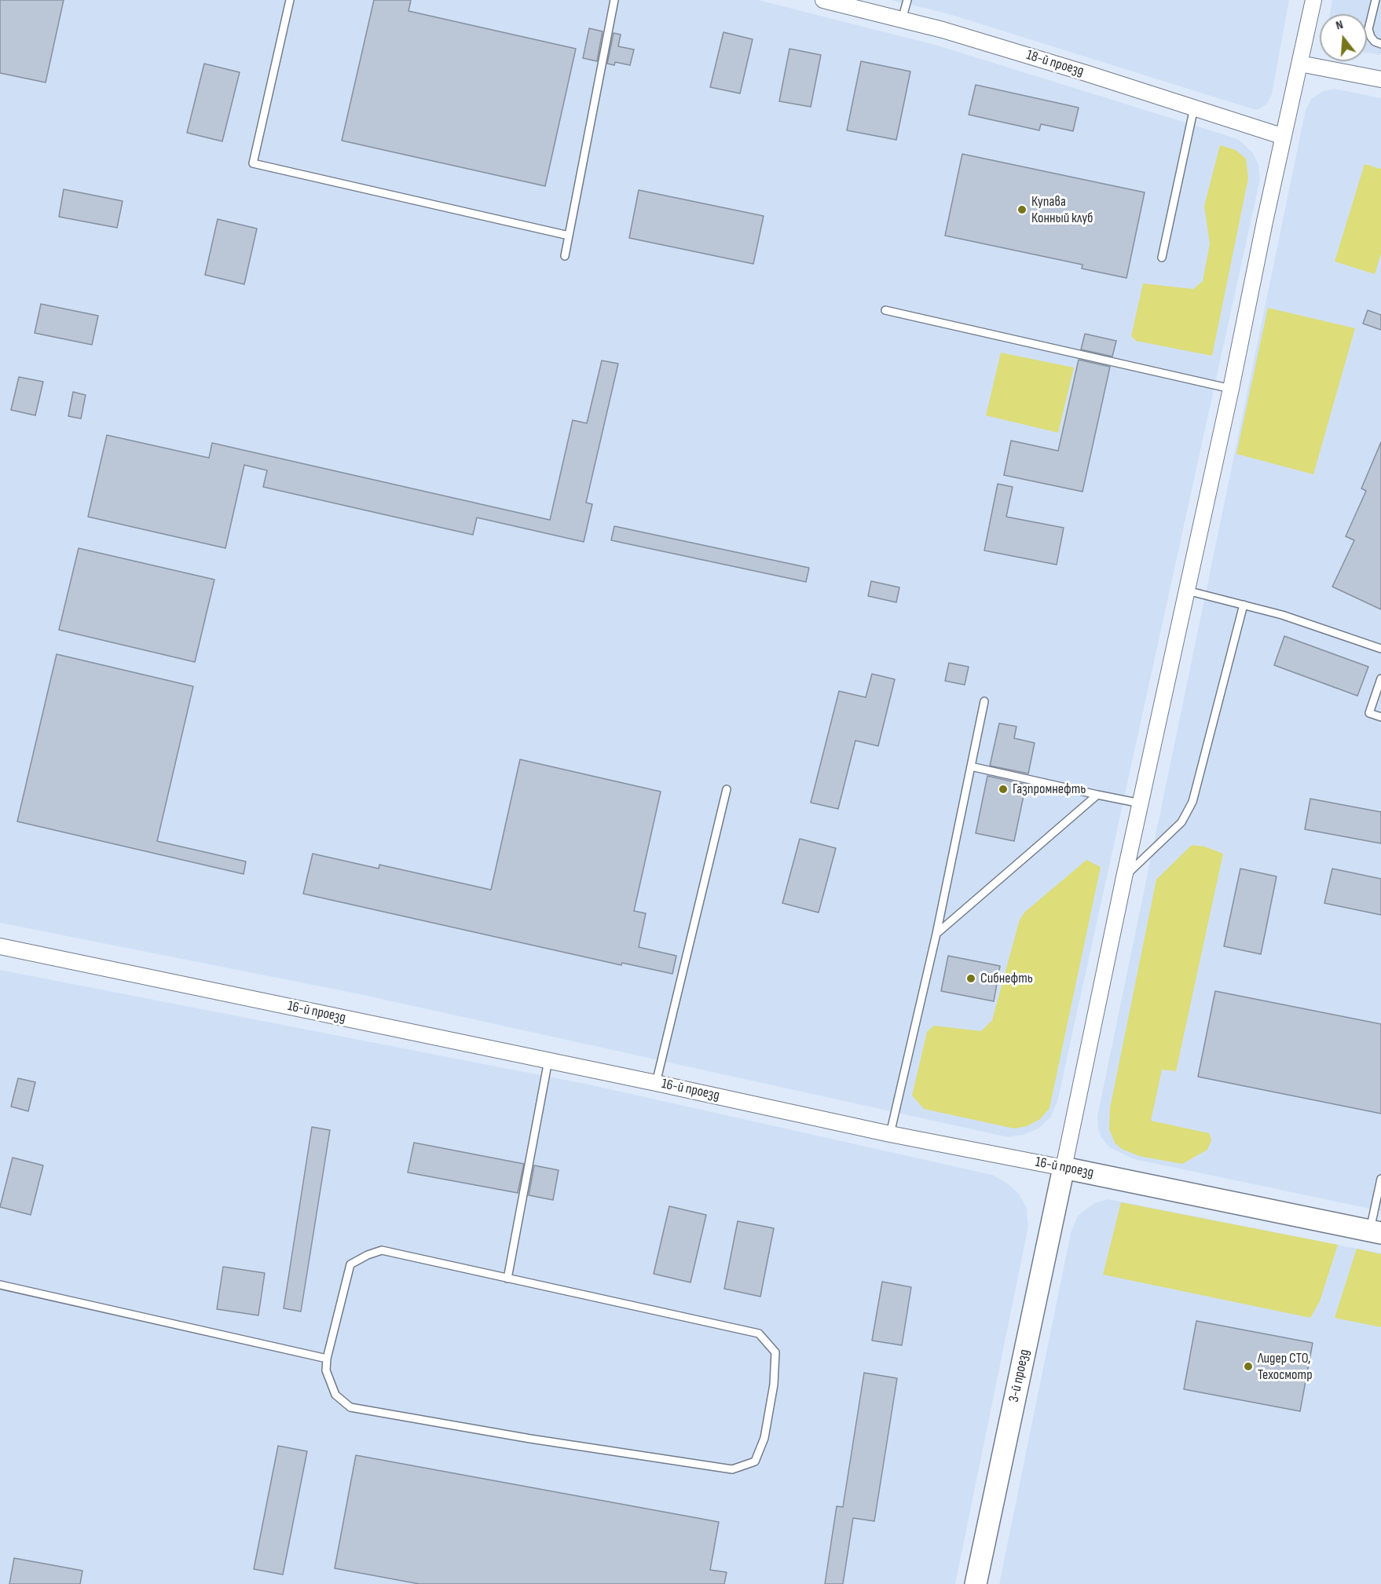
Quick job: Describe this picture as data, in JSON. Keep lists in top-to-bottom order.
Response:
{
  "streets": {
    "street": ["18-й проезд", "16-й проезд", "3-й проезд"]
  },
  "crossings": [
    ["16-й проезд", "3-й проезд"]
  ],
  "places": [
    "Купава Конный клуб",
    "Газпромнефть",
    "Сибнефть",
    "Лидер СТО, Техосмотр"
  ],
  "north": "top"
}
